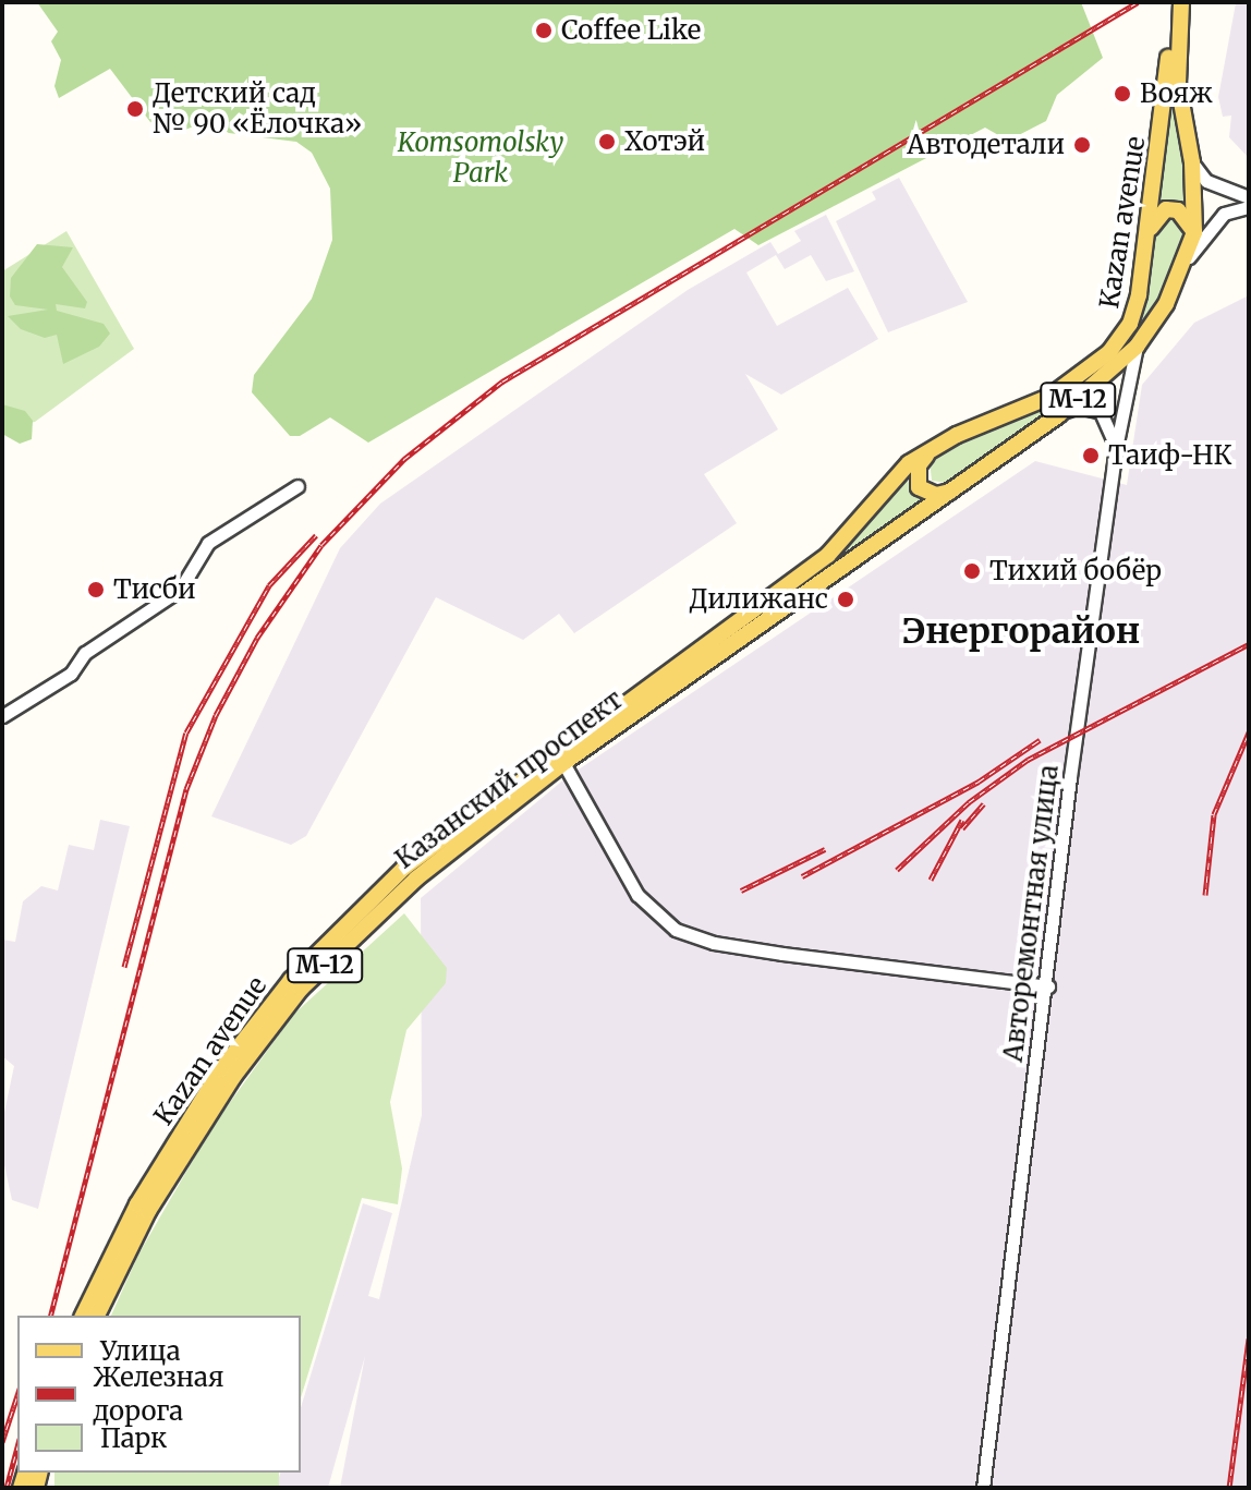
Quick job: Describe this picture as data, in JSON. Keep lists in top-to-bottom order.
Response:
{
  "streets": {
    "main road": ["Kazan avenue", "М-12", "Казанский проспект"],
    "street": ["Авторемонтная улица"]
  },
  "crossings": [
    ["Kazan avenue", "Казанский проспект"],
    ["Kazan avenue", "Авторемонтная улица"]
  ],
  "districts": ["Энергорайон"],
  "parks": ["Komsomolsky Park"],
  "places": [
    "Coffee Like",
    "Вояж",
    "Детский сад № 90 «Ёлочка»",
    "Хотэй",
    "Автодетали",
    "Таиф-НК",
    "Тихий бобёр",
    "Тисби",
    "Дилижанс"
  ],
  "legend": ["Улица", "Железная дорога", "Парк"]
}
